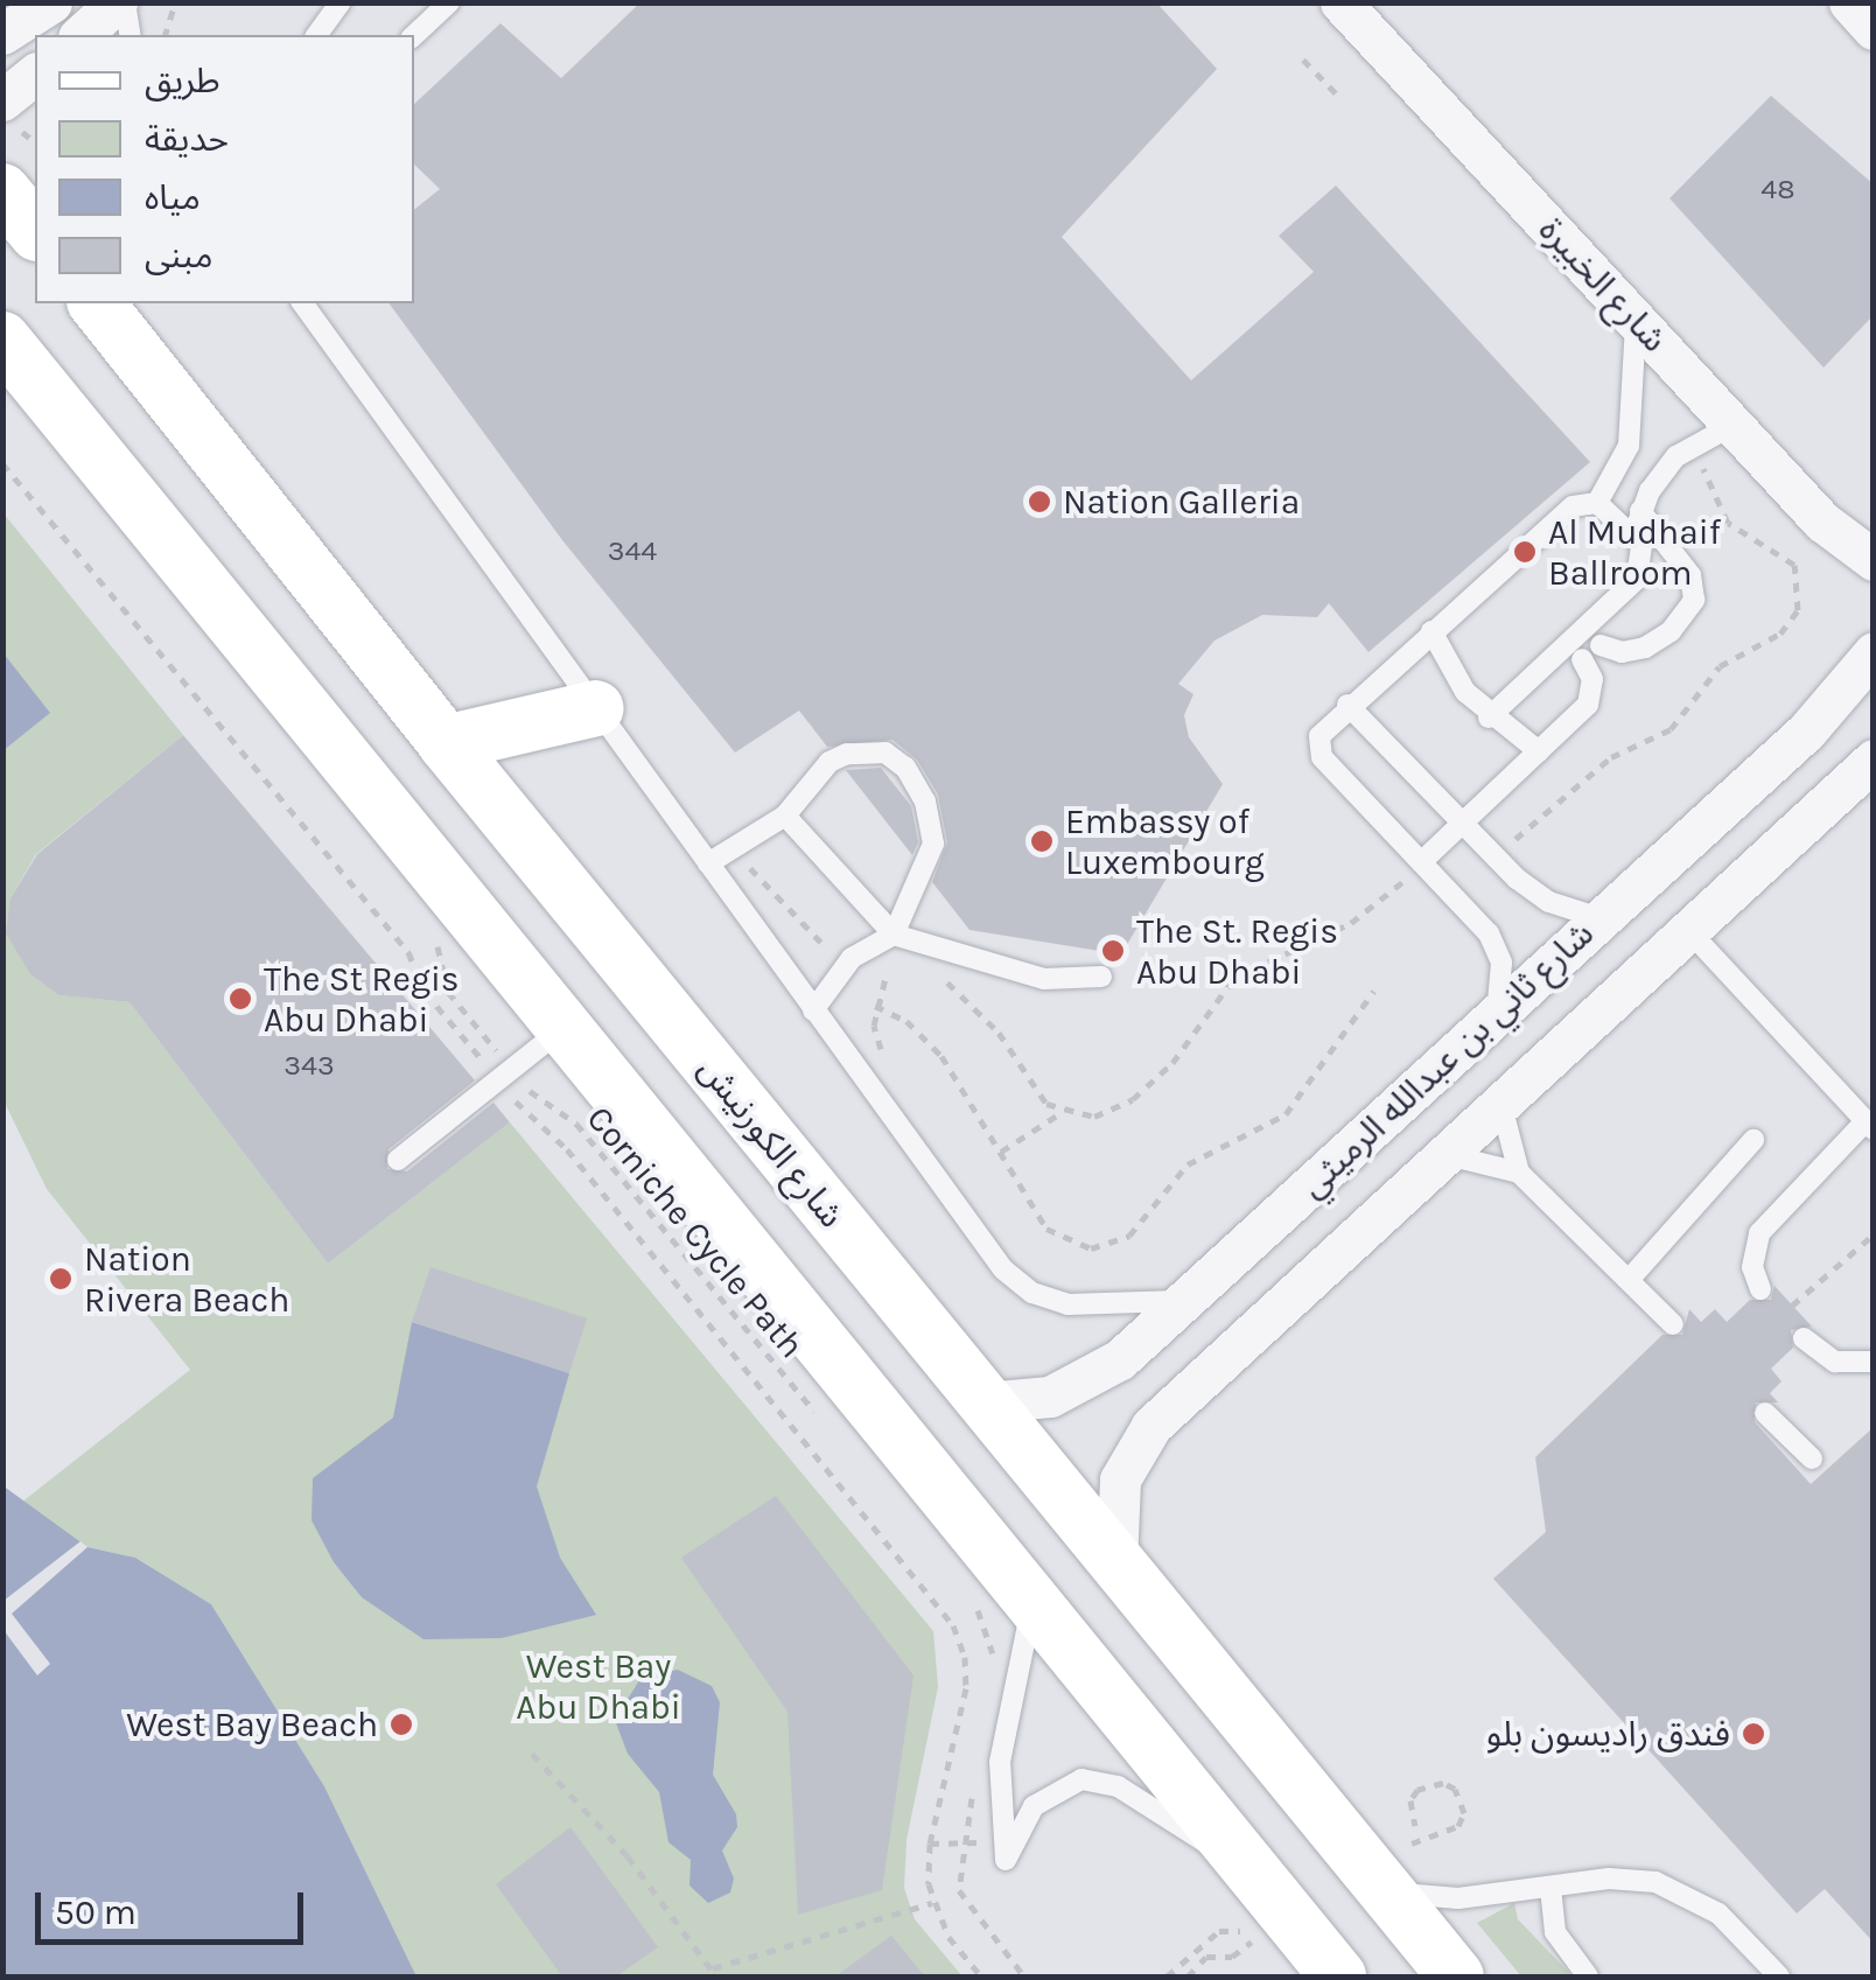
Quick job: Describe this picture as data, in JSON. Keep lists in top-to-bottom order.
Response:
{
  "streets": {
    "main road": ["شارع الكورنيش"],
    "street": ["شارع الخبيرة", "شارع ثاني بن عبدالله الرميثي"],
    "path": ["Corniche Cycle Path"]
  },
  "crossings": [
    ["شارع ثاني بن عبدالله الرميثي", "شارع الكورنيش"]
  ],
  "parks": ["West Bay Abu Dhabi"],
  "places": [
    "Nation Galleria",
    "Al Mudhaif Ballroom",
    "Embassy of Luxembourg",
    "The St. Regis Abu Dhabi",
    "The St Regis Abu Dhabi",
    "Nation Rivera Beach",
    "West Bay Beach",
    "فندق راديسون بلو"
  ],
  "house_numbers": ["48", "344", "343"],
  "legend": [
    "طريق",
    "حديقة",
    "مياه",
    "مبنى"
  ],
  "scale_bar": "50 m"
}
